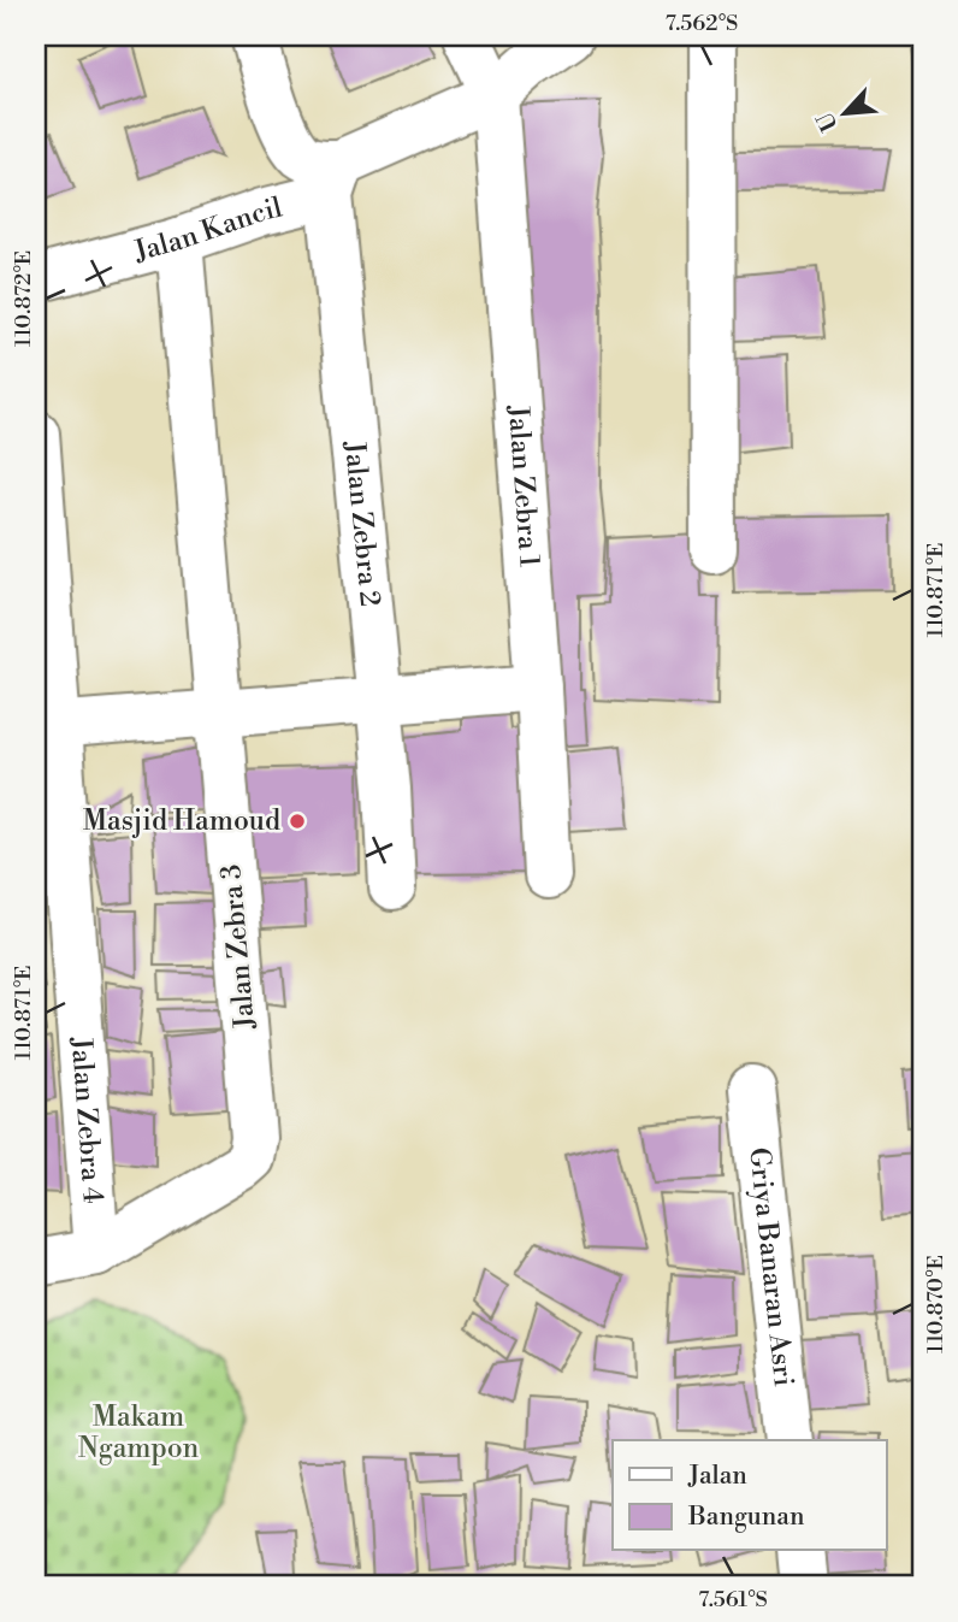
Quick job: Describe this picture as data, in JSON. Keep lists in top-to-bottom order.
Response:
{
  "streets": {
    "street": [
      "Jalan Kancil",
      "Jalan Zebra 1",
      "Jalan Zebra 2",
      "Jalan Zebra 3",
      "Jalan Zebra 4",
      "Griya Banaran Asri"
    ]
  },
  "crossings": [
    ["Jalan Kancil", "Jalan Zebra 1"],
    ["Jalan Kancil", "Jalan Zebra 2"],
    ["Jalan Kancil", "Jalan Zebra 3"],
    ["Jalan Zebra 3", "Jalan Zebra 4"]
  ],
  "parks": ["Makam Ngampon"],
  "places": ["Masjid Hamoud"],
  "legend": ["Jalan", "Bangunan"],
  "north": "bottom left",
  "coordinates": [
    "7.562°S",
    "110.872°E",
    "110.871°E",
    "110.870°E",
    "7.561°S"
  ]
}
